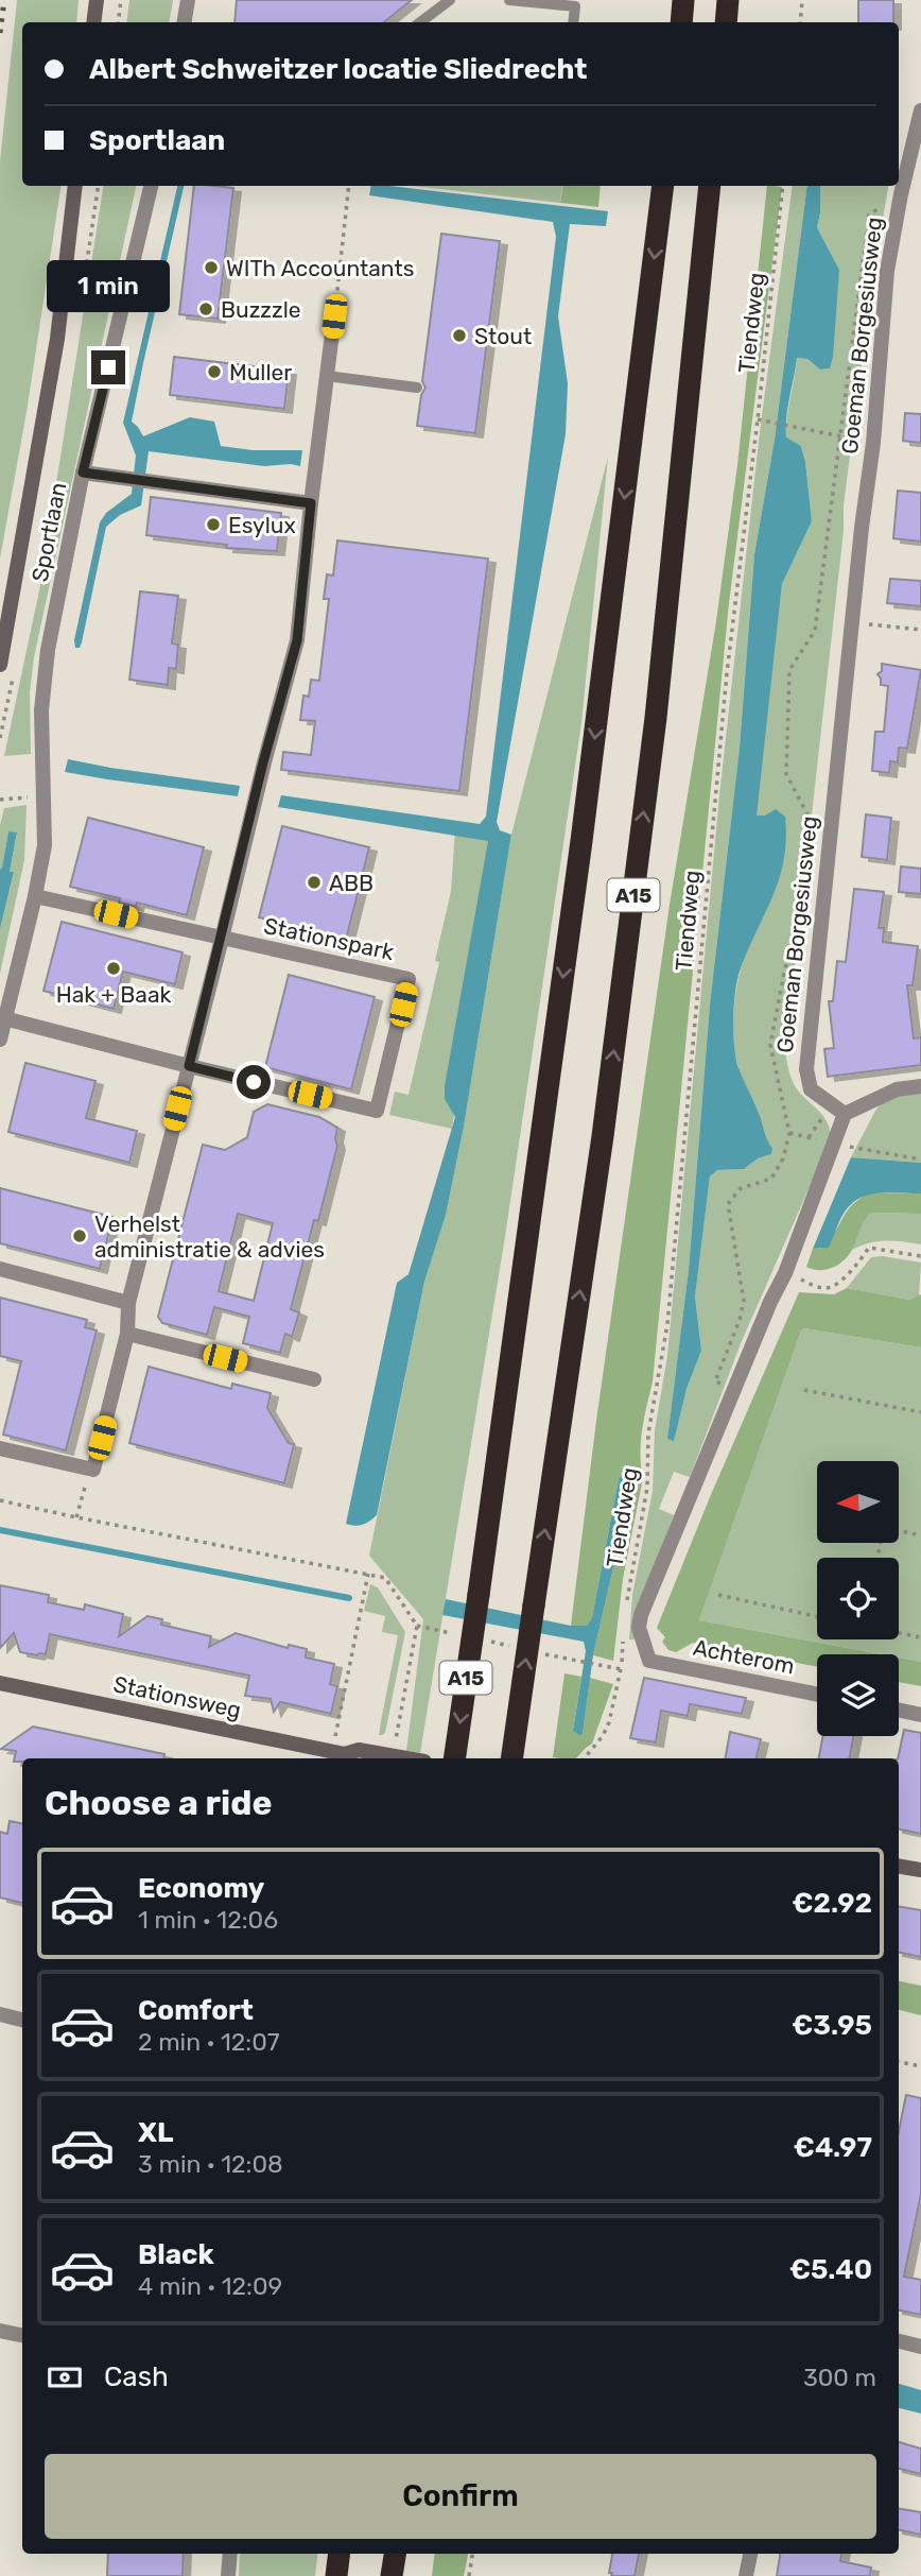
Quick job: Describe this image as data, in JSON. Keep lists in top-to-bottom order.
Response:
{
  "streets": {
    "highway": ["A15"],
    "main road": ["Stationsweg"],
    "street": [
      "Goeman Borgesiusweg",
      "Sportlaan",
      "Stationspark",
      "Achterom"
    ],
    "path": ["Tiendweg"]
  },
  "crossings": [
    ["Sportlaan", "Stationspark"]
  ],
  "places": [
    "WITh Accountants",
    "Buzzzle",
    "Stout",
    "Muller",
    "Esylux",
    "ABB",
    "Hak + Baak",
    "Verhelst administratie & advies"
  ],
  "north": "left",
  "page": {
    "banner": ["Albert Schweitzer locatie Sliedrecht", "Sportlaan"],
    "bubble": "1 min",
    "heading": "Choose a ride",
    "list": [
      {
        "name": "Economy",
        "note": "1 min · 12:06",
        "value": "€2.92"
      },
      {
        "name": "Comfort",
        "note": "2 min · 12:07",
        "value": "€3.95"
      },
      {
        "name": "XL",
        "note": "3 min · 12:08",
        "value": "€4.97"
      },
      {
        "name": "Black",
        "note": "4 min · 12:09",
        "value": "€5.40"
      }
    ],
    "pay": ["Cash", "300 m"],
    "buttons": "Confirm"
  }
}
